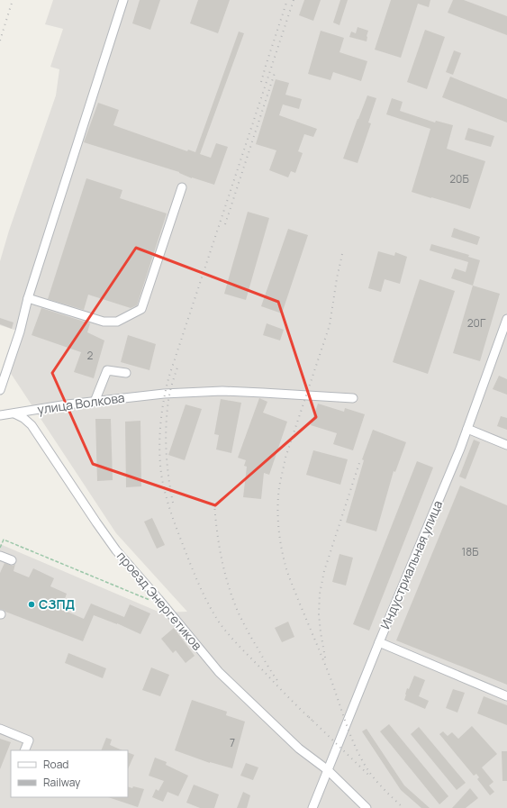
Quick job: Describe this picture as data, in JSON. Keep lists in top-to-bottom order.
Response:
{
  "streets": {
    "street": ["улица Волкова", "Индустриальная улица", "проезд Энергетиков"]
  },
  "crossings": [
    ["улица Волкова", "проезд Энергетиков"],
    ["Индустриальная улица", "проезд Энергетиков"]
  ],
  "places": ["СЗПД"],
  "house_numbers": [
    "20Б",
    "20Г",
    "2",
    "18Б",
    "7"
  ],
  "legend": ["Road", "Railway"]
}
